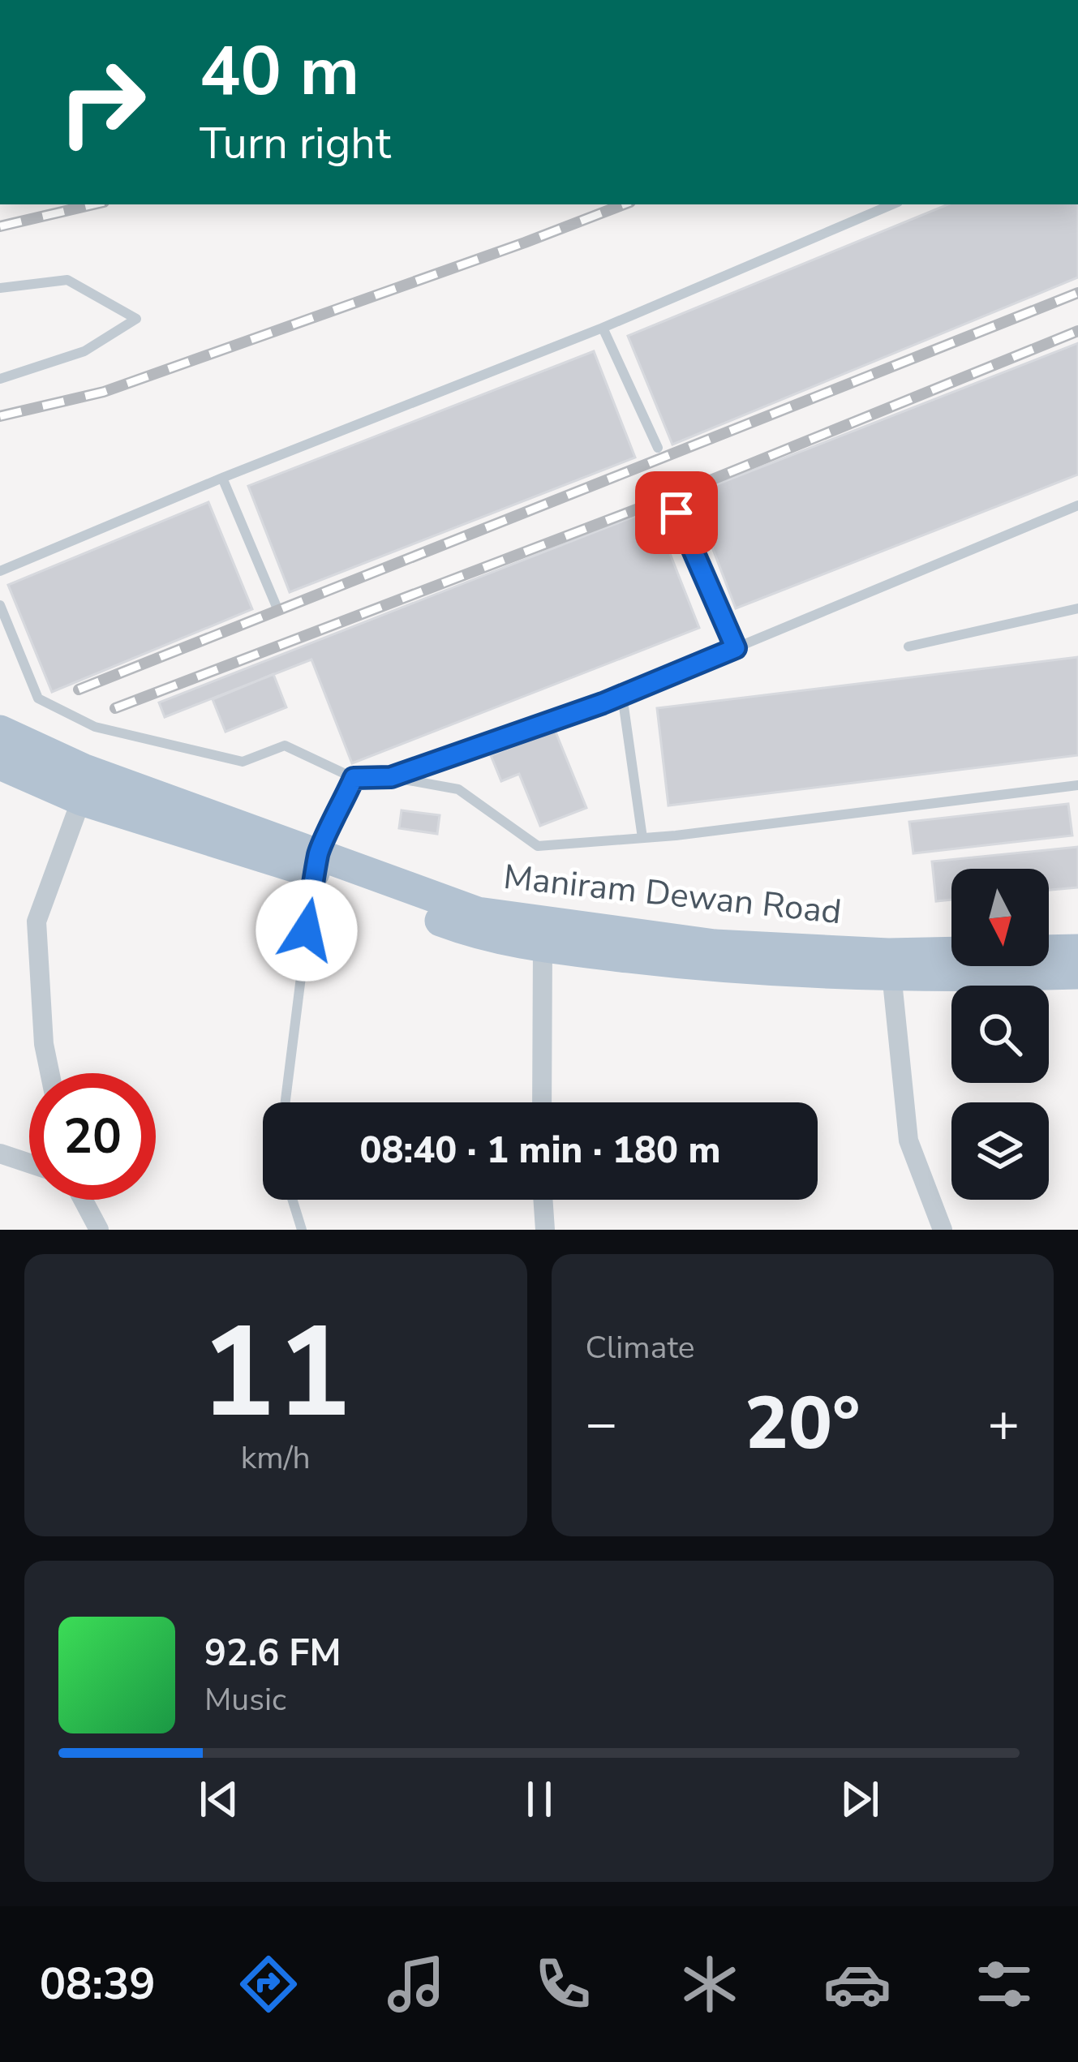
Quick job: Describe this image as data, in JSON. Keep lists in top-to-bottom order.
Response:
{
  "streets": {
    "main road": ["Maniram Dewan Road"]
  },
  "north": "bottom",
  "page": {
    "turn": ["40 m", "Turn right"],
    "limit": "20",
    "trip": "08:40 · 1 min · 180 m",
    "tile": [
      ["11", "km/h"],
      "Climate"
    ],
    "heat": ["−", "20°", "+"],
    "song": ["92.6 FM", "Music"],
    "tabs": "08:39"
  }
}
